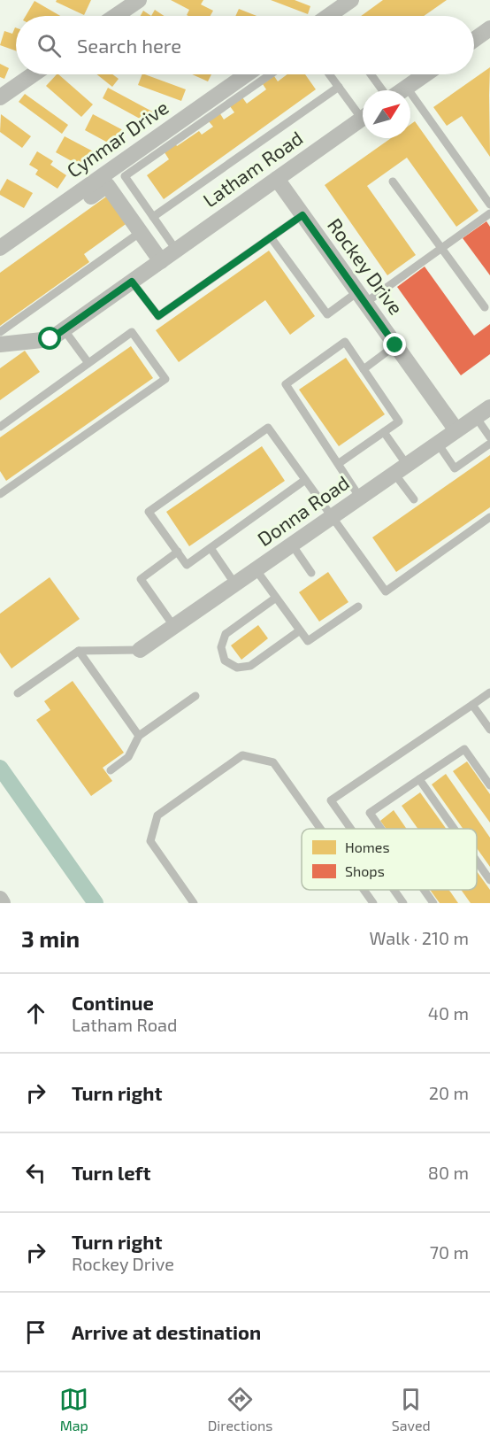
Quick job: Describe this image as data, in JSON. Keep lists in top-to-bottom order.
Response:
{
  "streets": {
    "street": [
      "Cynmar Drive",
      "Latham Road",
      "Rockey Drive",
      "Donna Road"
    ]
  },
  "crossings": [
    ["Latham Road", "Rockey Drive"],
    ["Rockey Drive", "Donna Road"]
  ],
  "legend": ["Homes", "Shops"],
  "north": "top right",
  "page": {
    "search": "Search here",
    "heading": ["3 min", "Walk · 210 m"],
    "list": [
      ["Continue", "Latham Road", "40 m"],
      ["Turn right", "20 m"],
      ["Turn left", "80 m"],
      ["Turn right", "Rockey Drive", "70 m"],
      "Arrive at destination"
    ],
    "nav": ["Map", "Directions", "Saved"]
  }
}
